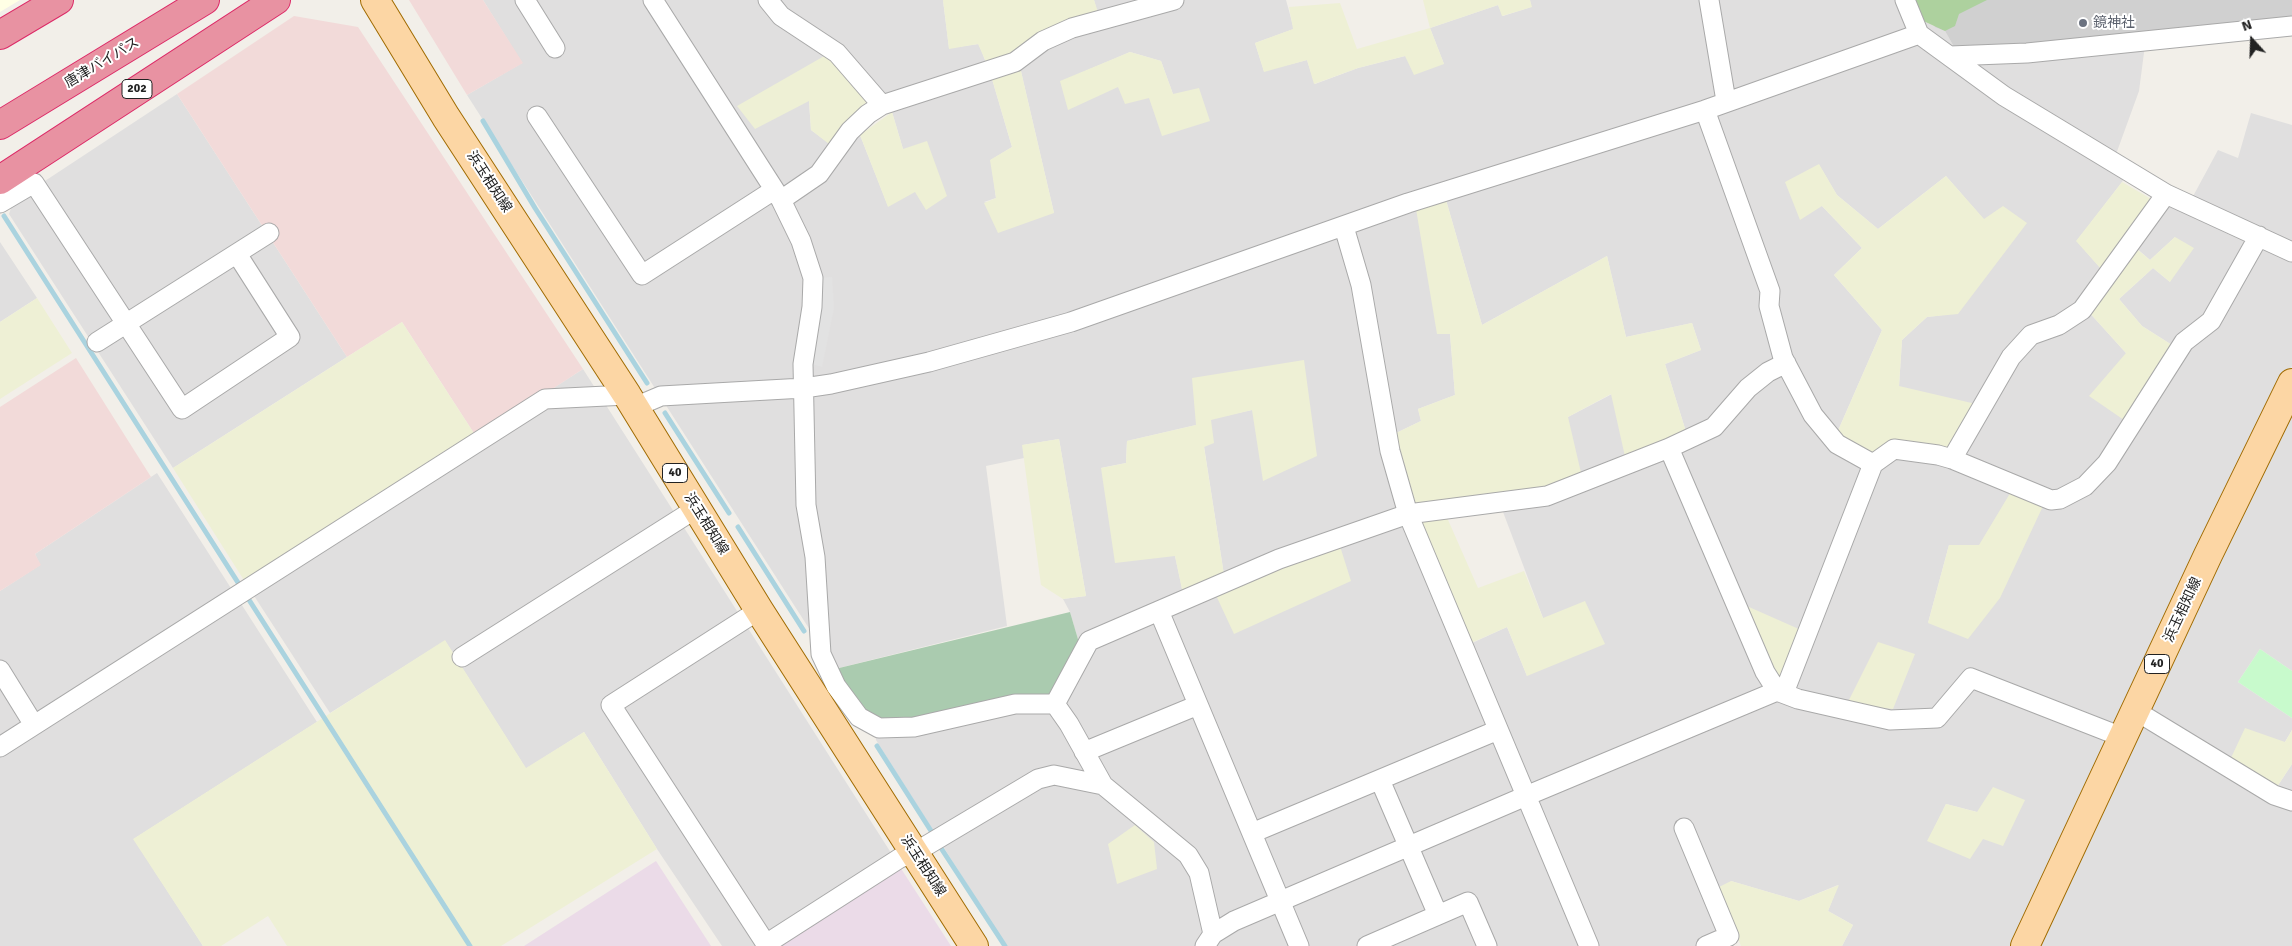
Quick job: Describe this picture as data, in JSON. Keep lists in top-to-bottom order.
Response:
{
  "streets": {
    "highway": ["唐津バイパス", "202"],
    "main road": ["浜玉相知線", "40"]
  },
  "places": ["鏡神社"],
  "north": "top"
}
